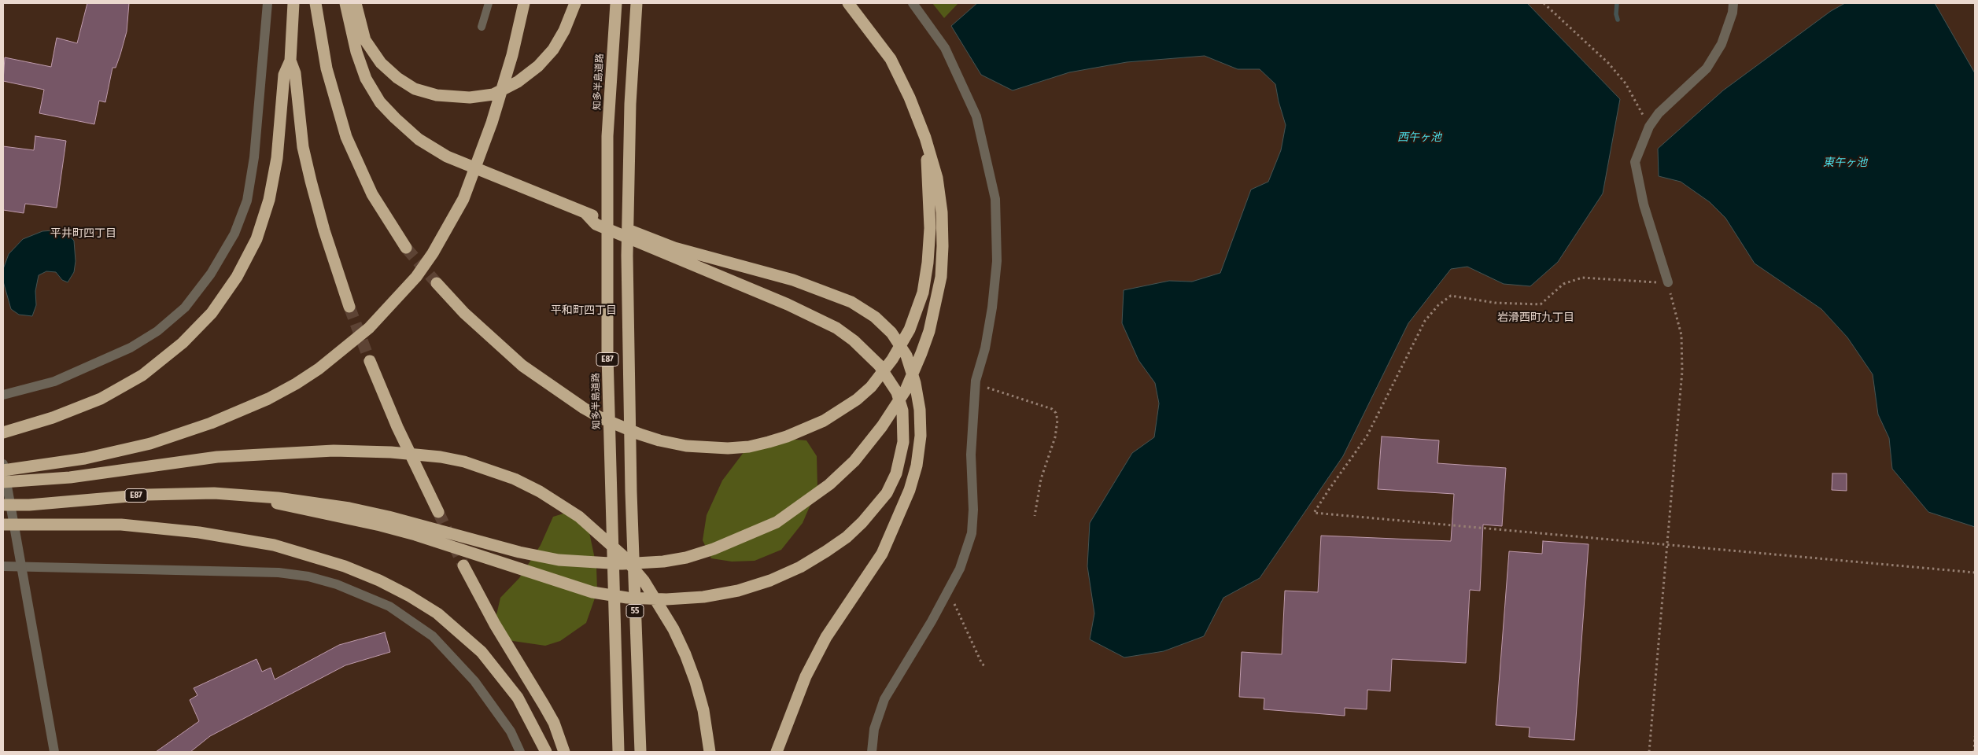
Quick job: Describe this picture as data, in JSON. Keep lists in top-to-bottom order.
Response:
{
  "streets": {
    "highway": ["知多半島道路", "E87", "55"]
  },
  "crossings": [
    ["E87", "55"]
  ],
  "districts": ["平井町四丁目", "平和町四丁目", "岩滑西町九丁目"],
  "water": ["西午ヶ池", "東午ヶ池"]
}
